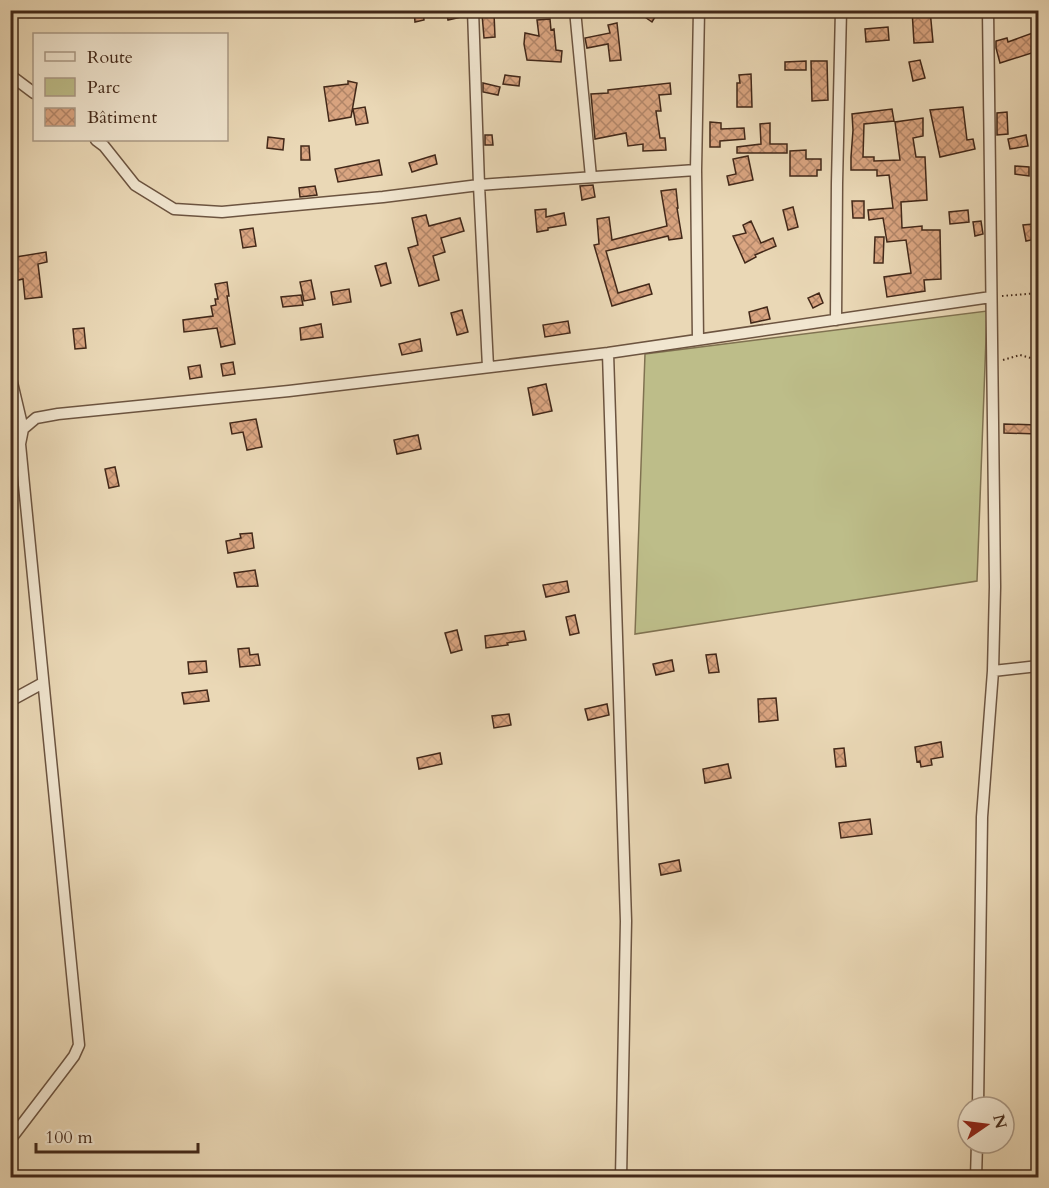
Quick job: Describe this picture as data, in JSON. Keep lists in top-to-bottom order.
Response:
{
  "legend": ["Route", "Parc", "Bâtiment"],
  "scale_bar": "100 m",
  "north": "right"
}
